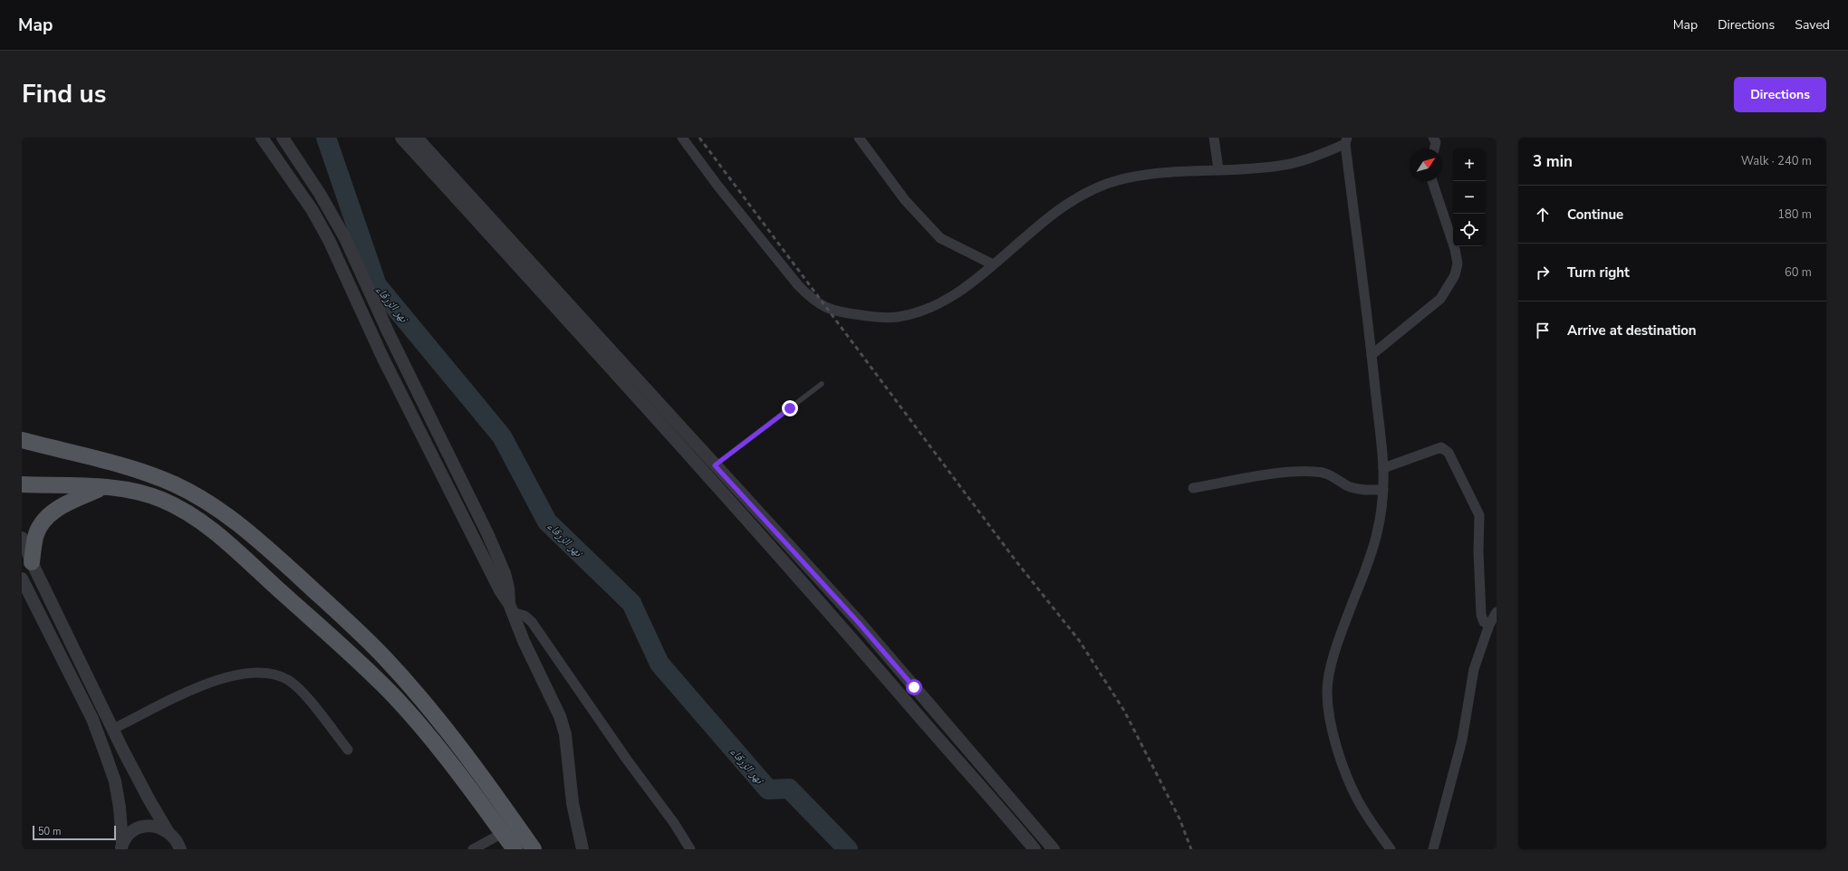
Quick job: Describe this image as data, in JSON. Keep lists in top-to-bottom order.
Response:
{
  "water": ["نهر الزرقاء"],
  "scale_bar": "50 m",
  "north": "top right",
  "page": {
    "header": "Map",
    "nav": ["Map", "Directions", "Saved"],
    "title": "Find us",
    "buttons": "Directions",
    "heading": ["3 min", "Walk · 240 m"],
    "map_buttons": ["+", "−"],
    "list": [
      ["Continue", "180 m"],
      ["Turn right", "60 m"],
      "Arrive at destination"
    ],
    "scale": "50 m"
  }
}
